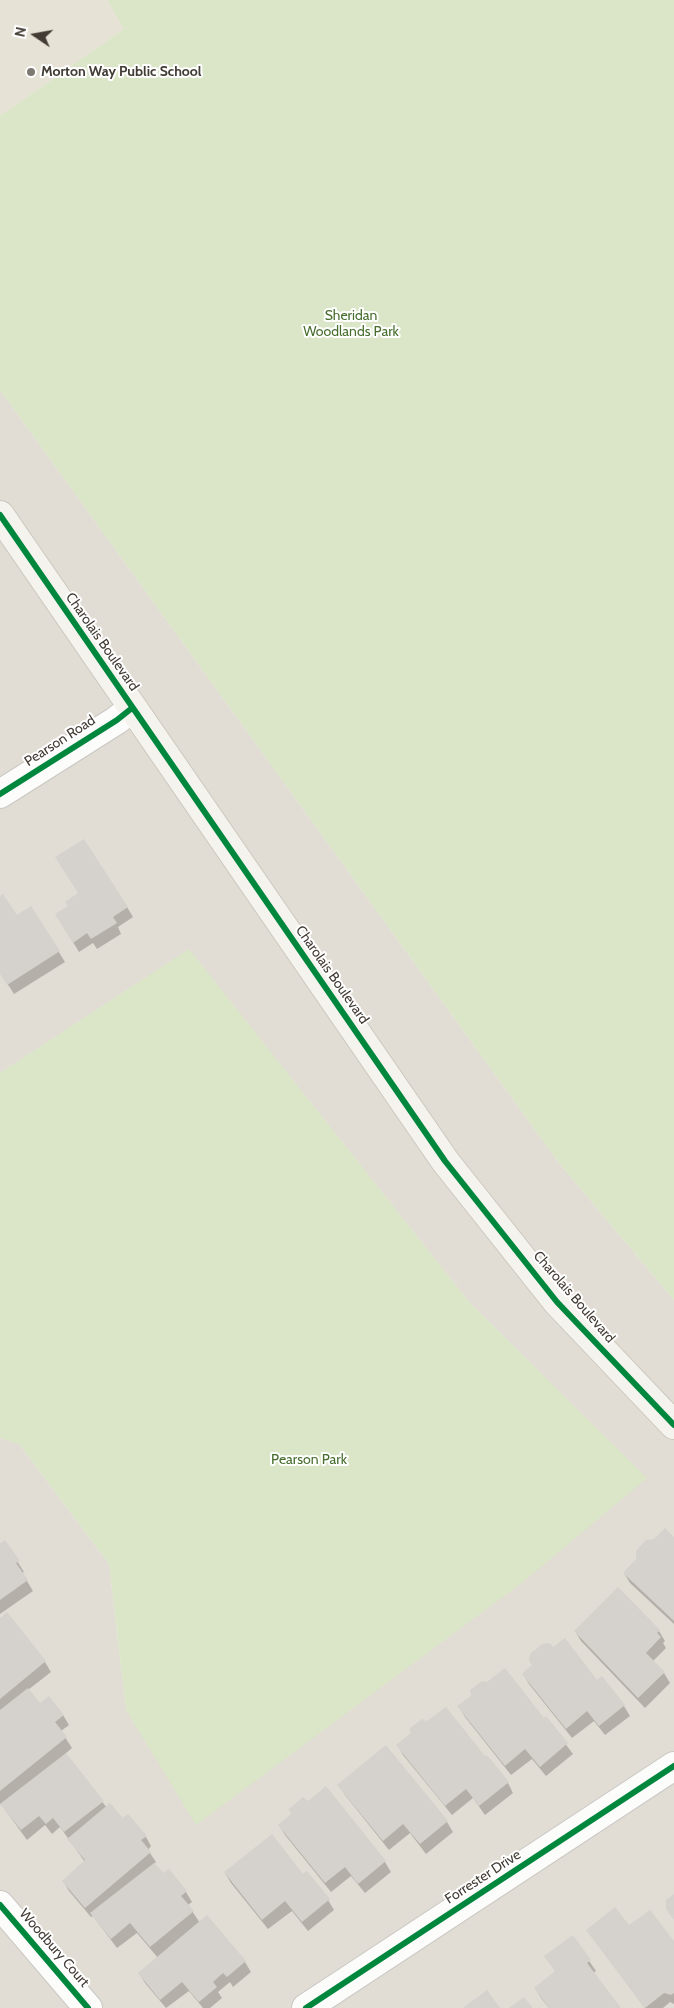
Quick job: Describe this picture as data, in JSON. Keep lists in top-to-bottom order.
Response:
{
  "streets": {
    "street": [
      "Charolais Boulevard",
      "Pearson Road",
      "Forrester Drive",
      "Woodbury Court"
    ]
  },
  "crossings": [
    ["Charolais Boulevard", "Pearson Road"]
  ],
  "parks": ["Sheridan Woodlands Park", "Pearson Park"],
  "places": ["Morton Way Public School"],
  "north": "left"
}
